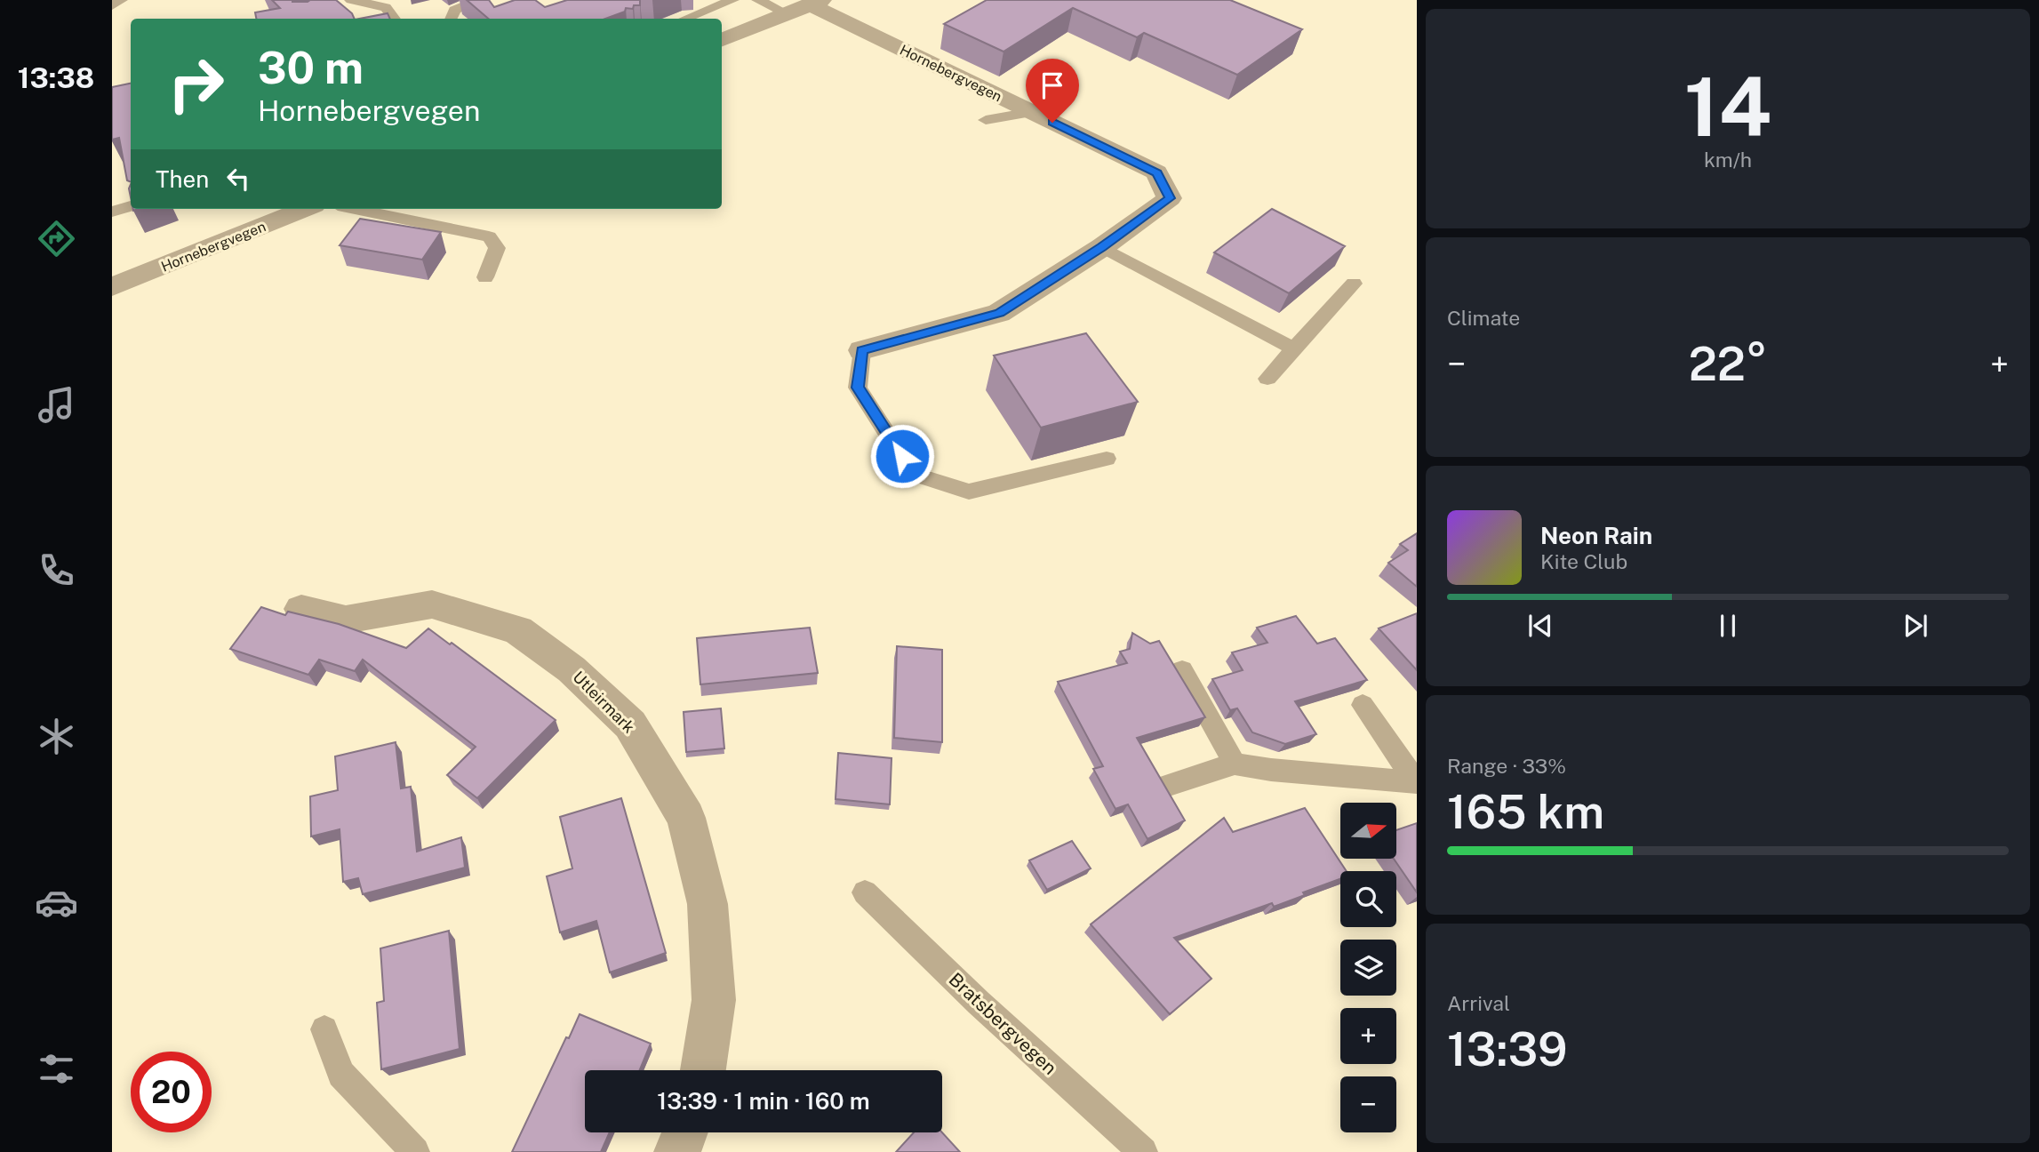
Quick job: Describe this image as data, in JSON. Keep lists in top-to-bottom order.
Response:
{
  "streets": {
    "street": ["Hornebergvegen", "Utleirmark"],
    "lane": ["Bratsbergvegen"]
  },
  "north": "right",
  "page": {
    "tabs": "13:38",
    "tile": [
      ["14", "km/h"],
      "Climate",
      ["Range · 33%", "165 km"],
      ["Arrival", "13:39"]
    ],
    "turn": ["30 m", "Hornebergvegen"],
    "then": "Then",
    "heat": ["−", "22°", "+"],
    "song": ["Neon Rain", "Kite Club"],
    "map_buttons": ["+", "−"],
    "limit": "20",
    "trip": "13:39 · 1 min · 160 m"
  }
}
